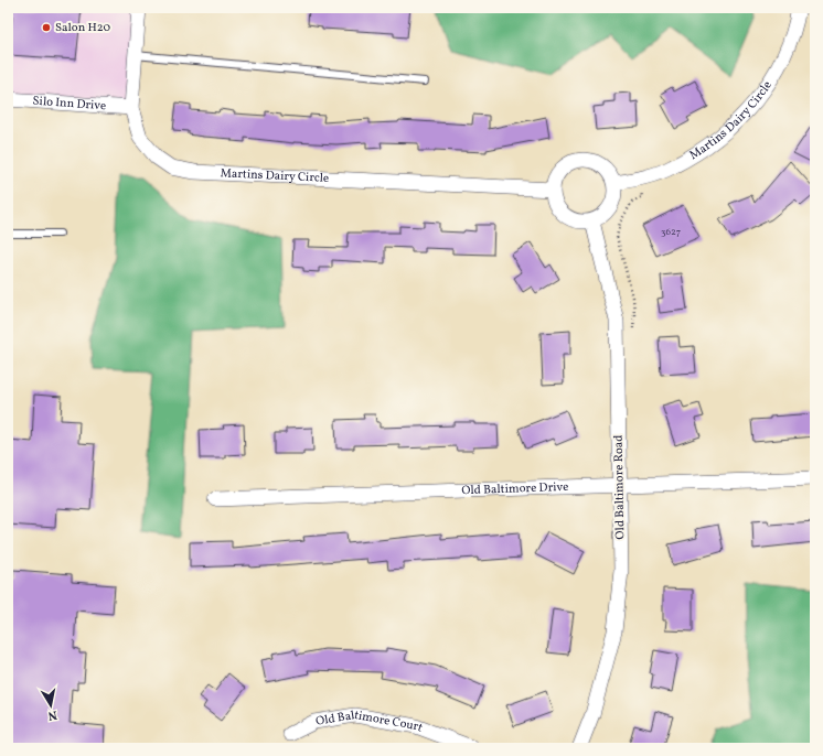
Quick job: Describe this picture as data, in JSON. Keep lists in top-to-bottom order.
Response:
{
  "streets": {
    "street": [
      "Silo Inn Drive",
      "Martins Dairy Circle",
      "Old Baltimore Road",
      "Old Baltimore Drive",
      "Old Baltimore Court"
    ]
  },
  "crossings": [
    ["Silo Inn Drive", "Martins Dairy Circle"],
    ["Martins Dairy Circle", "Old Baltimore Road"],
    ["Old Baltimore Road", "Old Baltimore Drive"]
  ],
  "places": ["Salon H20"],
  "house_numbers": ["3627"],
  "north": "bottom"
}
